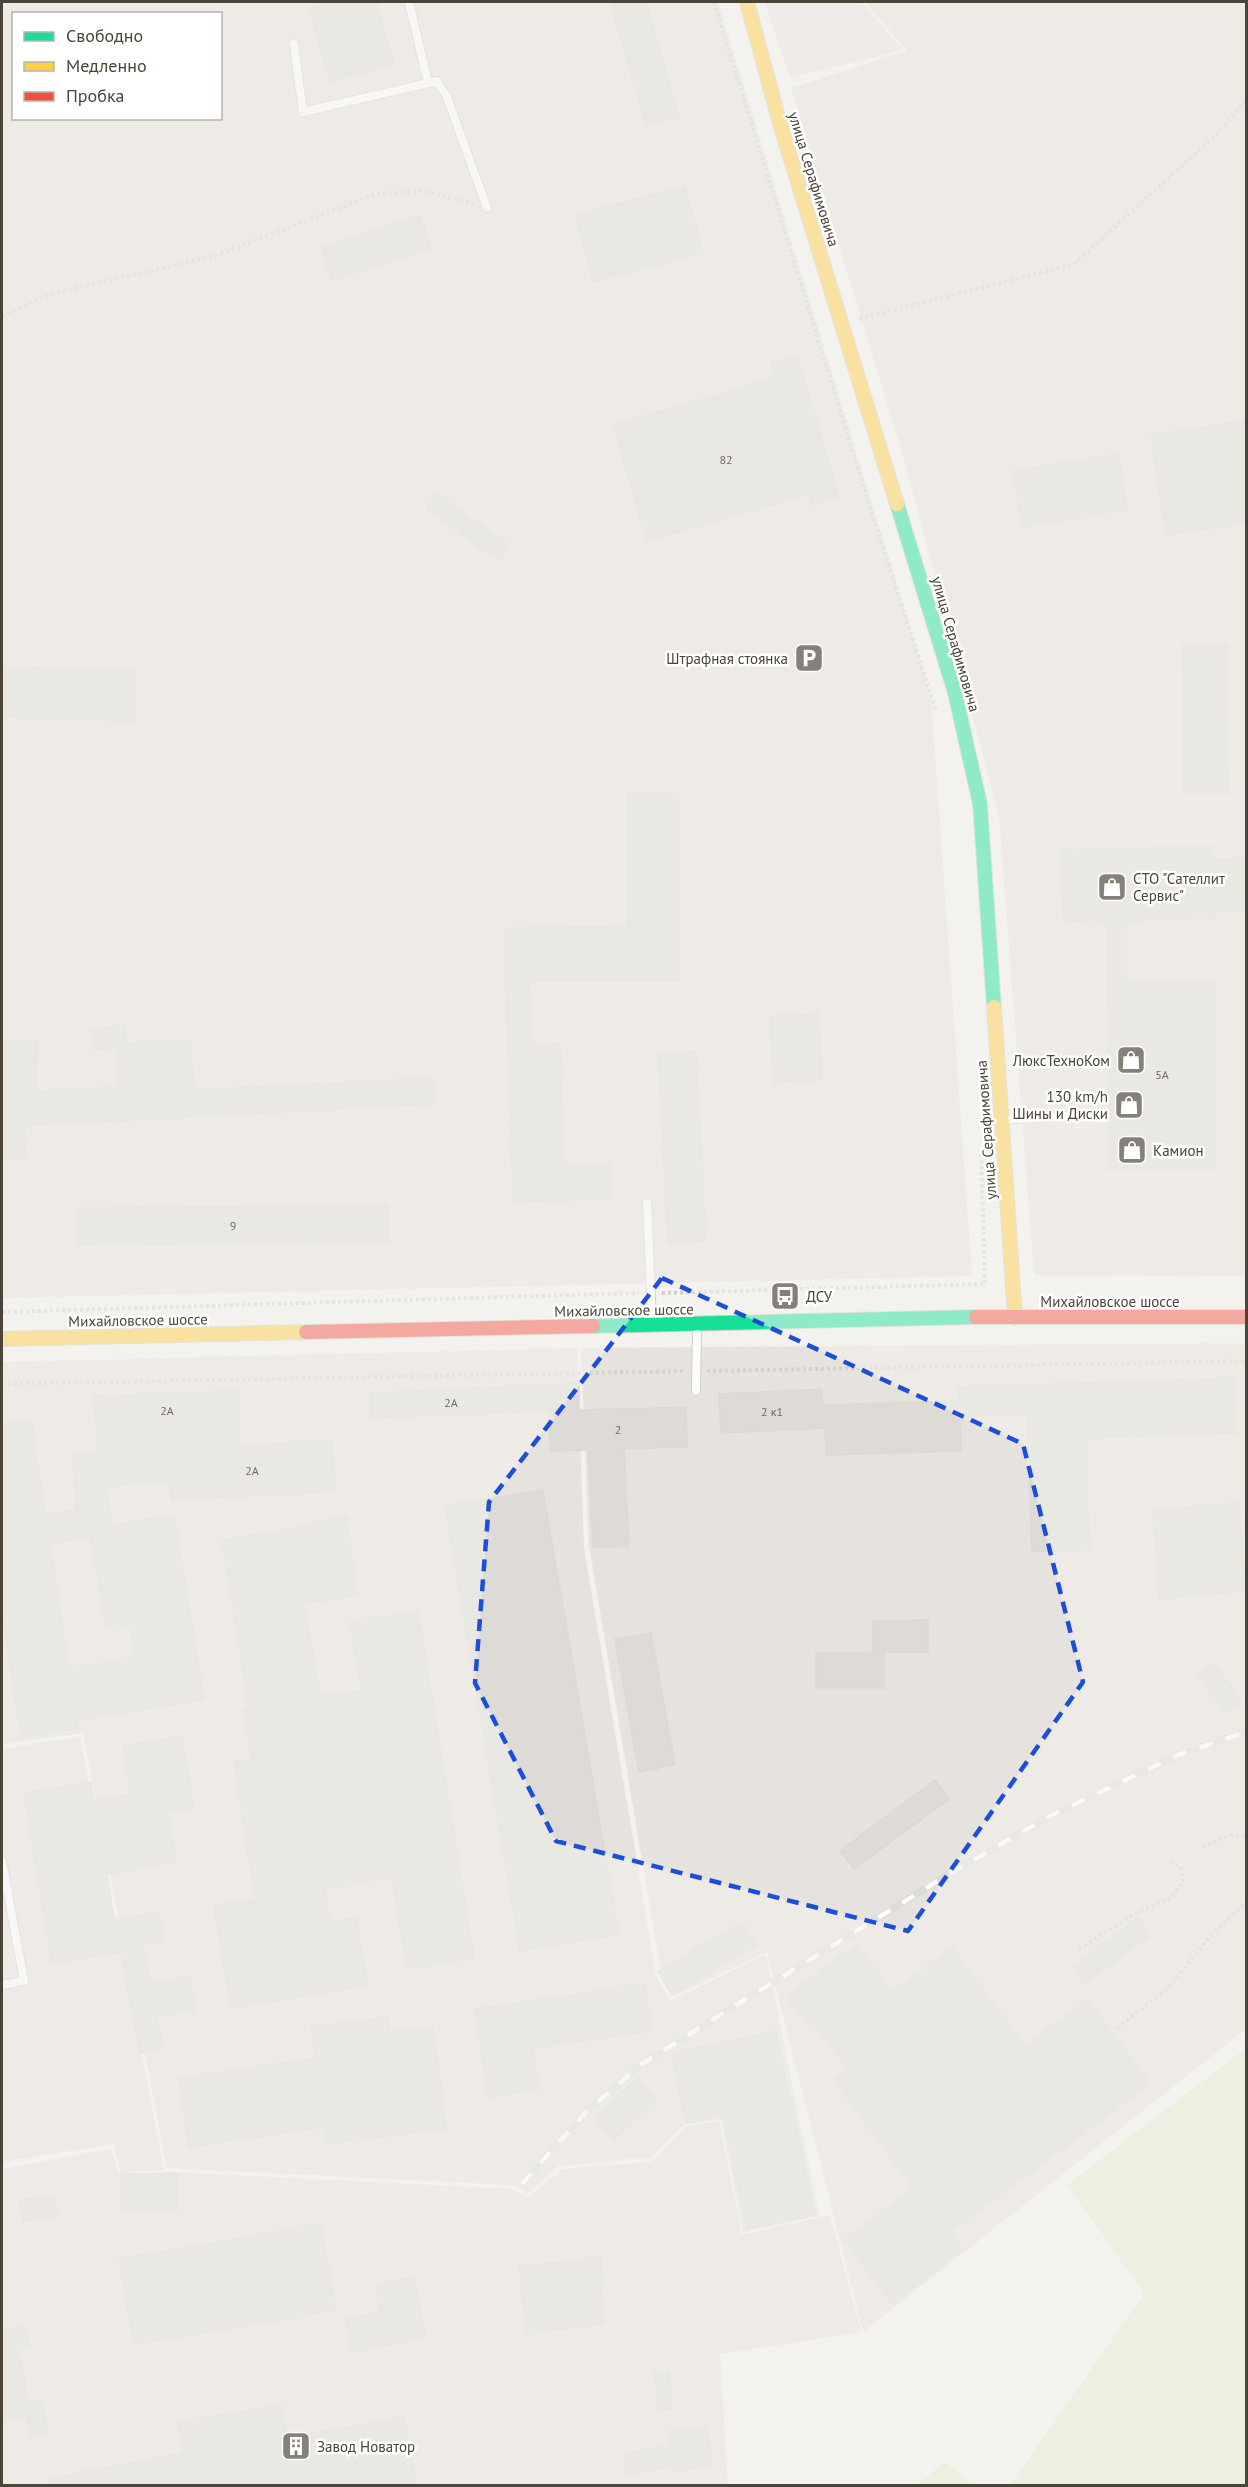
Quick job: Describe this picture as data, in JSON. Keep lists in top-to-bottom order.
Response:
{
  "streets": {
    "street": ["улица Серафимовича", "Михайловское шоссе"]
  },
  "crossings": [
    ["улица Серафимовича", "Михайловское шоссе"]
  ],
  "places": {
    "parking": ["Штрафная стоянка"],
    "shop": [
      "СТО \"Сателлит Сервис\"",
      "ЛюксТехноКом",
      "130 km/h Шины и Диски",
      "Камион"
    ],
    "bus stop": ["ДСУ"],
    "building": ["Завод Новатор"]
  },
  "house_numbers": [
    "82",
    "5А",
    "9",
    "2А",
    "2А",
    "2 к1",
    "2",
    "2А"
  ],
  "legend": ["Свободно", "Медленно", "Пробка"]
}
